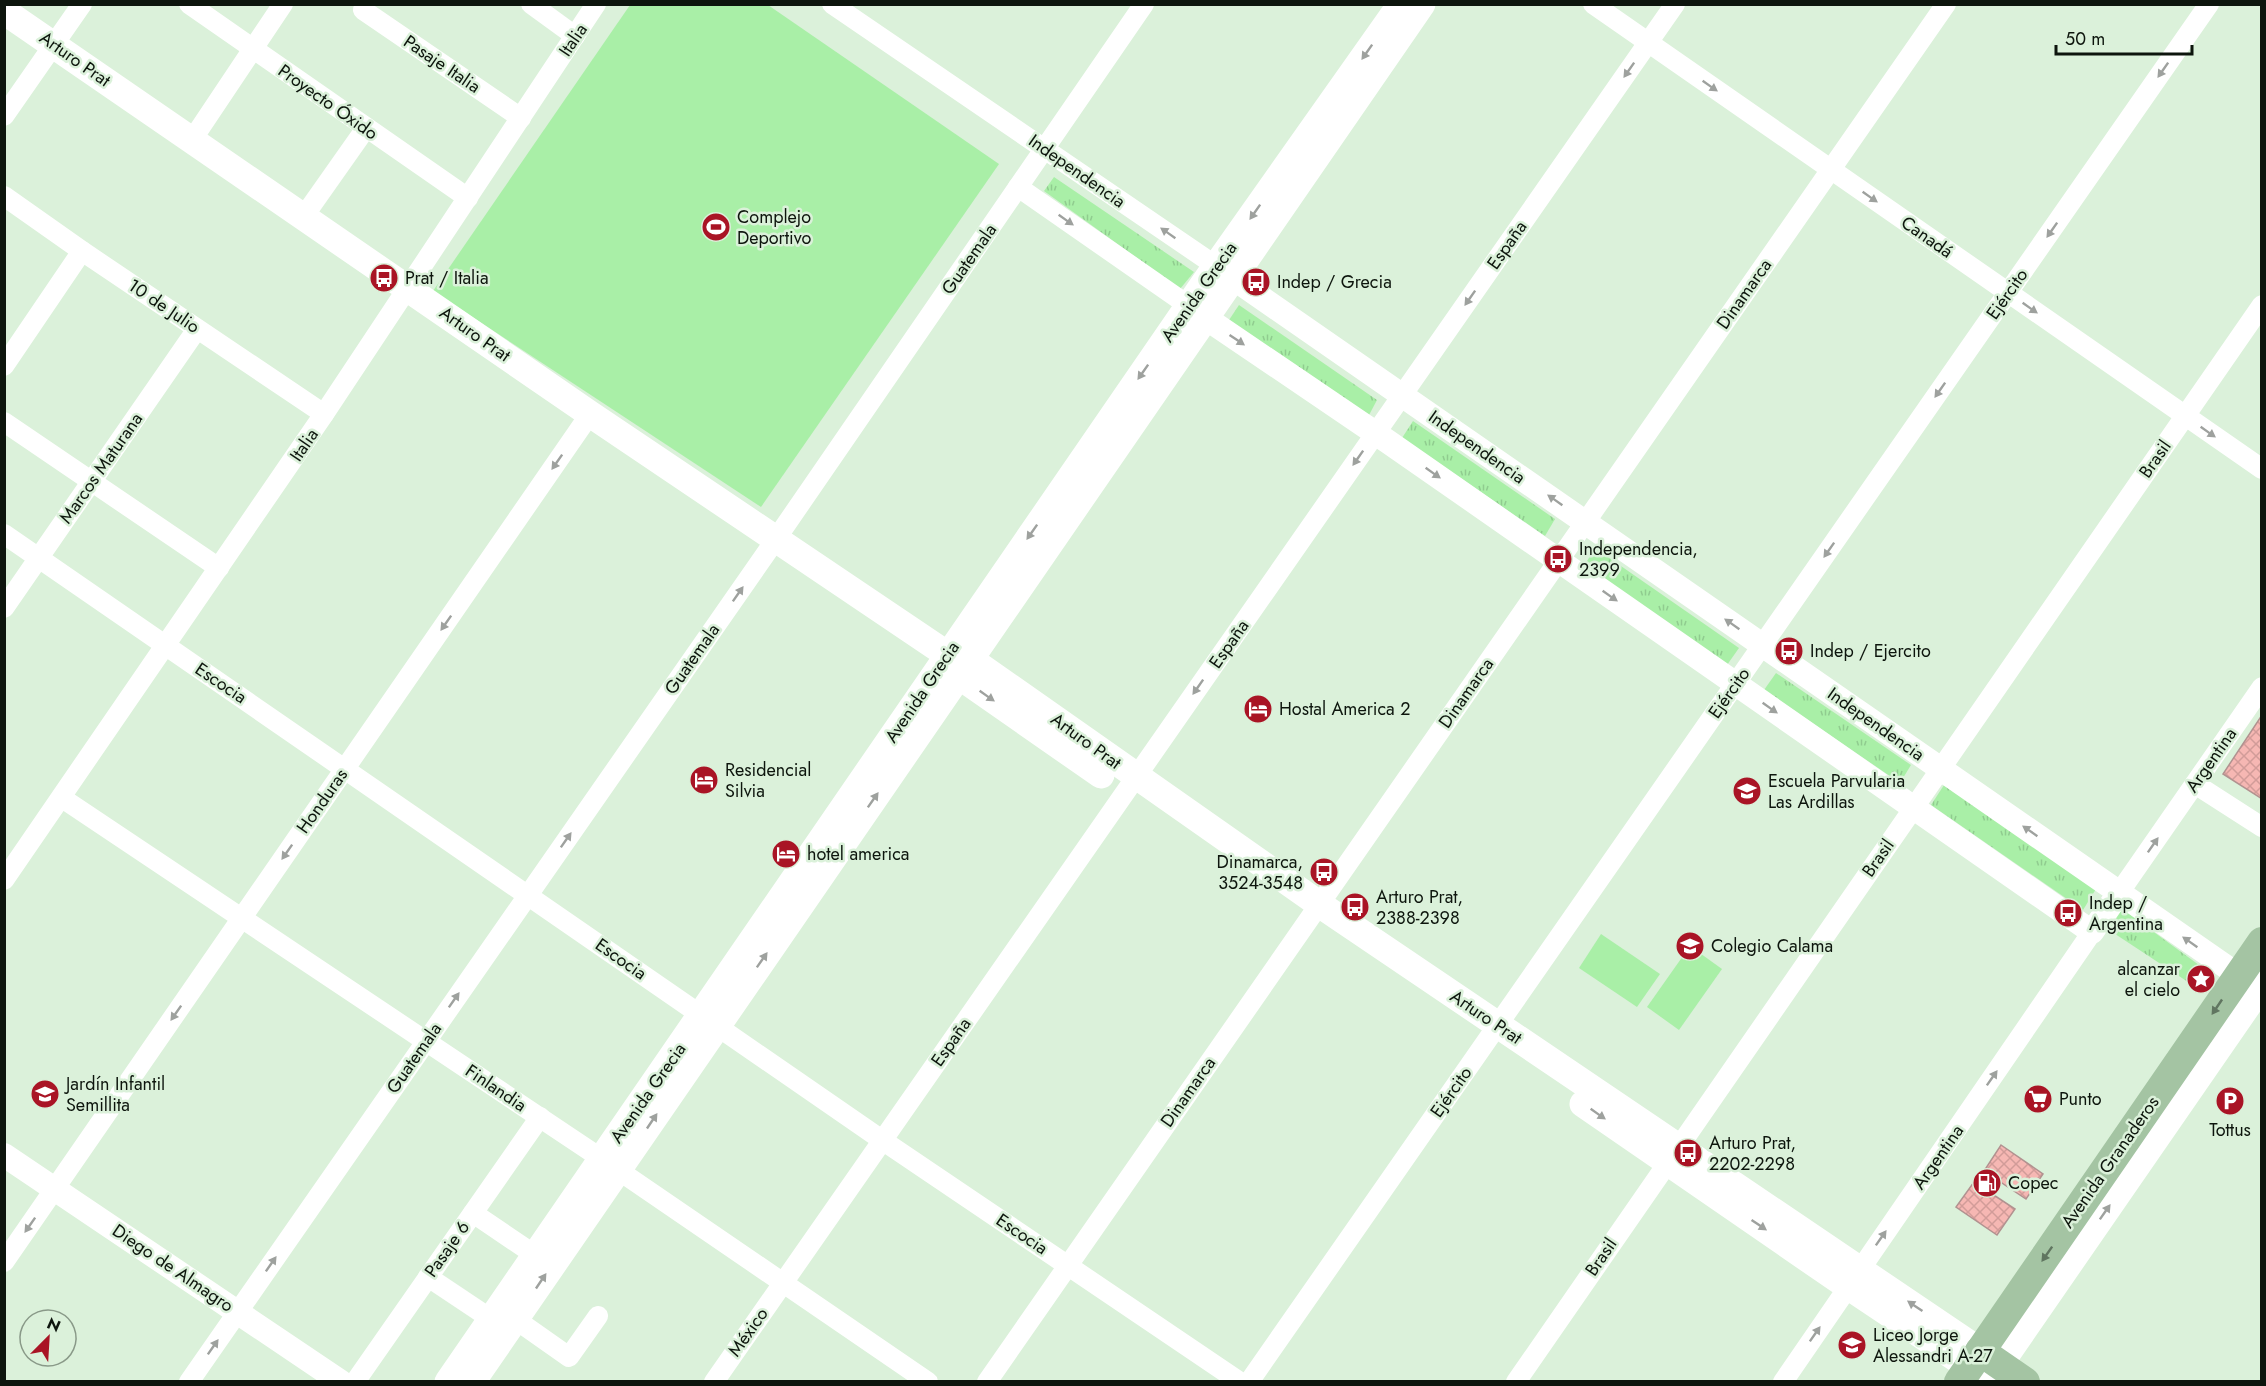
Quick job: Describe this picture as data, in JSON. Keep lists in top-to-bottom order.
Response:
{
  "streets": {
    "main road": ["Arturo Prat", "Avenida Grecia", "Avenida Granaderos"],
    "street": [
      "Italia",
      "Pasaje Italia",
      "Proyecto Óxido",
      "Independencia",
      "Canadá",
      "España",
      "Guatemala",
      "Dinamarca",
      "Ejército",
      "10 de Julio",
      "Brasil",
      "Marcos Maturana",
      "Escocia",
      "Argentina",
      "Honduras",
      "Finlandia",
      "Pasaje 6",
      "Diego de Almagro",
      "México"
    ]
  },
  "crossings": [
    ["Italia", "Arturo Prat"],
    ["Italia", "Pasaje Italia"],
    ["Italia", "Proyecto Óxido"],
    ["Italia", "10 de Julio"],
    ["Italia", "Escocia"],
    ["Italia", "Finlandia"],
    ["Arturo Prat", "España"],
    ["Arturo Prat", "Guatemala"],
    ["Arturo Prat", "Avenida Grecia"],
    ["Arturo Prat", "Dinamarca"],
    ["Arturo Prat", "Ejército"],
    ["Arturo Prat", "Brasil"],
    ["Arturo Prat", "Argentina"],
    ["Arturo Prat", "Honduras"],
    ["Arturo Prat", "Avenida Granaderos"],
    ["Independencia", "España"],
    ["Independencia", "Guatemala"],
    ["Independencia", "Avenida Grecia"],
    ["Independencia", "Dinamarca"],
    ["Independencia", "Ejército"],
    ["Independencia", "Brasil"],
    ["Independencia", "Argentina"],
    ["Independencia", "Avenida Granaderos"],
    ["Canadá", "España"],
    ["Canadá", "Dinamarca"],
    ["Canadá", "Ejército"],
    ["Canadá", "Brasil"],
    ["España", "Escocia"],
    ["España", "Finlandia"],
    ["España", "México"],
    ["Guatemala", "Escocia"],
    ["Guatemala", "Finlandia"],
    ["Guatemala", "Diego de Almagro"],
    ["Avenida Grecia", "Escocia"],
    ["Avenida Grecia", "Finlandia"],
    ["Dinamarca", "Escocia"],
    ["10 de Julio", "Marcos Maturana"],
    ["Marcos Maturana", "Escocia"],
    ["Escocia", "Honduras"],
    ["Honduras", "Finlandia"],
    ["Honduras", "Diego de Almagro"],
    ["Finlandia", "Pasaje 6"],
    ["Finlandia", "México"]
  ],
  "one_way": [
    "Canadá",
    "España",
    "Guatemala",
    "Ejército",
    "Argentina",
    "Honduras"
  ],
  "places": {
    "sports": ["Complejo Deportivo"],
    "bus stop": [
      "Prat / Italia",
      "Indep / Grecia",
      "Independencia, 2399",
      "Indep / Ejercito",
      "Dinamarca, 3524-3548",
      "Arturo Prat, 2388-2398",
      "Indep / Argentina",
      "Arturo Prat, 2202-2298"
    ],
    "hotel": ["Hostal America 2", "Residencial Silvia", "hotel america"],
    "school or university": [
      "Escuela Parvularia Las Ardillas",
      "Colegio Calama",
      "Jardín Infantil Semillita",
      "Liceo Jorge Alessandri A-27"
    ],
    "place": ["alcanzar el cielo"],
    "supermarket": ["Punto"],
    "parking": ["Tottus"],
    "fuel station": ["Copec"]
  },
  "scale_bar": "50 m",
  "north": "top right"
}
